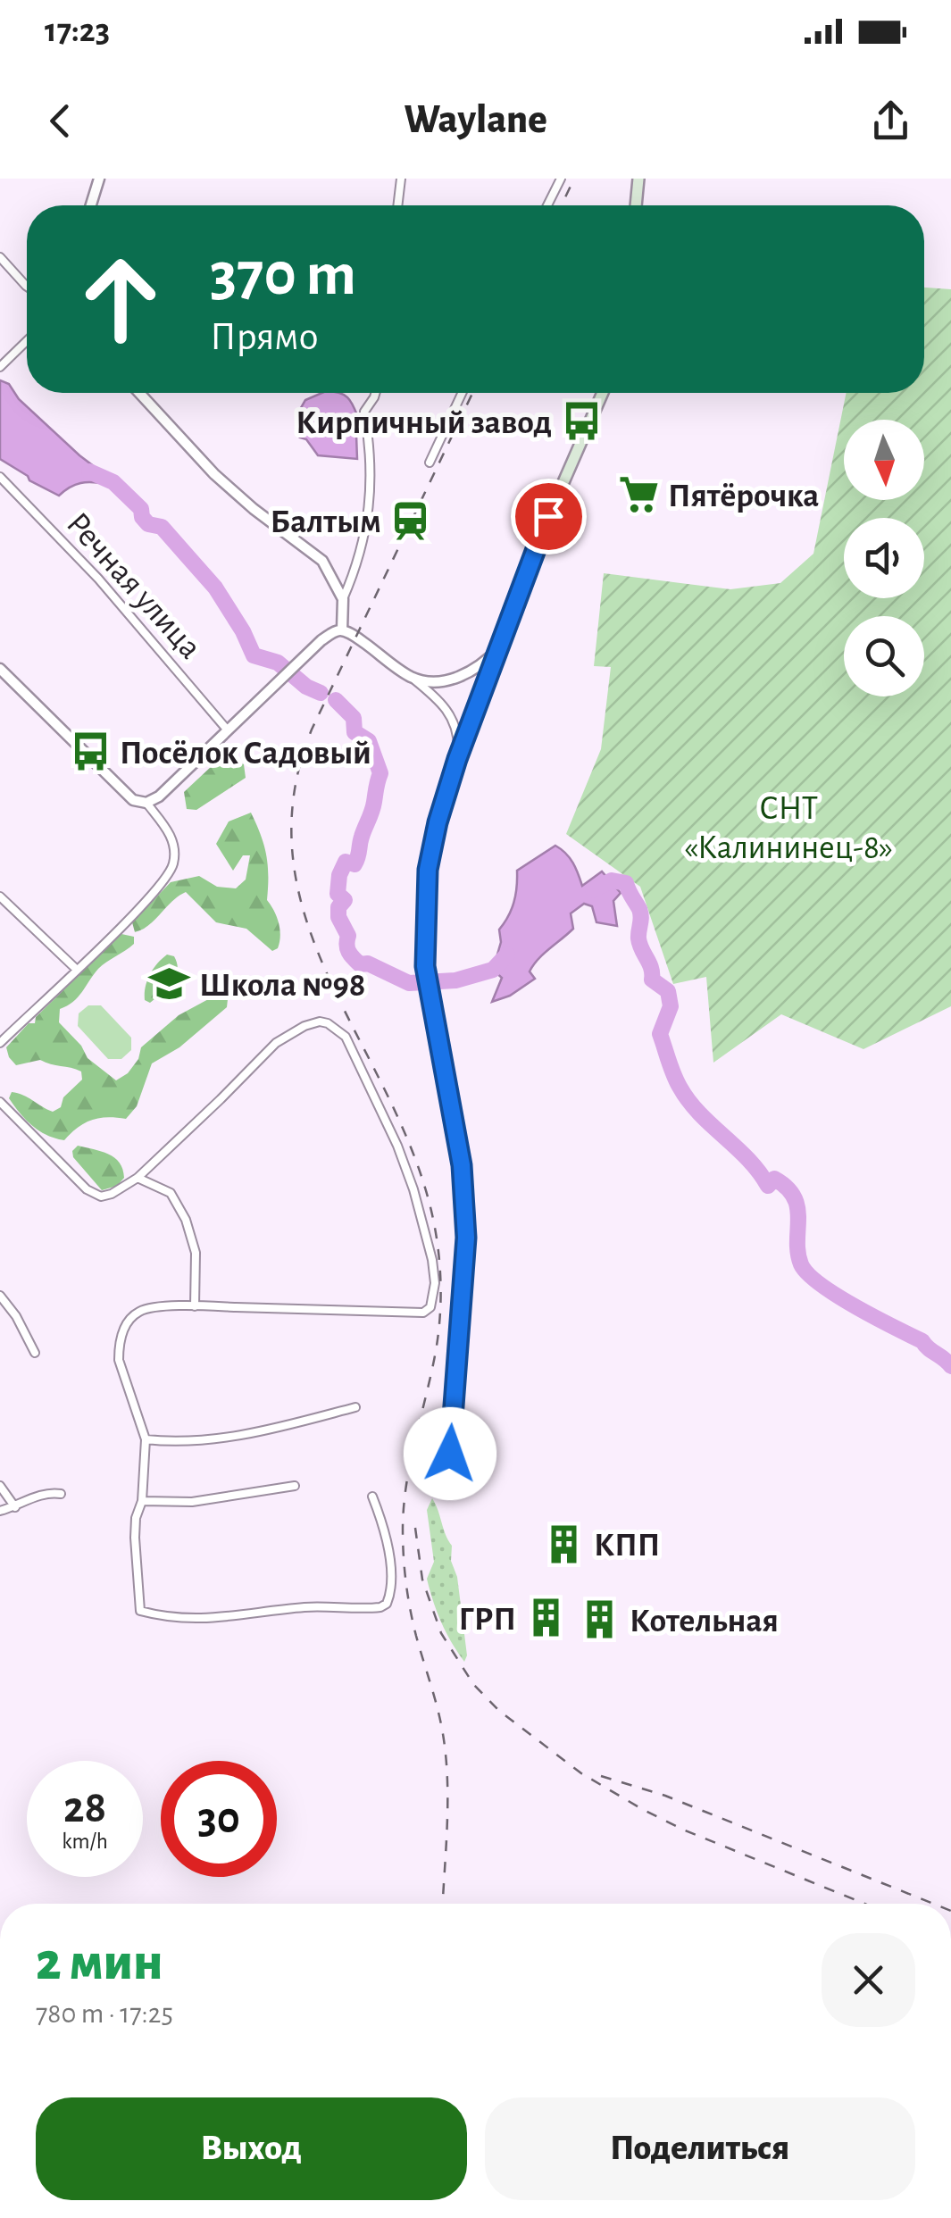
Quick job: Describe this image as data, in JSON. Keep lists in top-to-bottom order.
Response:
{
  "streets": {
    "street": ["Речная улица"]
  },
  "parks": ["СНТ «Калининец-8»"],
  "places": {
    "bus stop": ["Кирпичный завод", "Посёлок Садовый"],
    "supermarket": ["Пятёрочка"],
    "station": ["Балтым"],
    "school or university": ["Школа №98"],
    "building": ["КПП", "ГРП", "Котельная"]
  },
  "north": "bottom",
  "page": {
    "status": "17:23",
    "header": "Waylane",
    "turn": ["370 m", "Прямо"],
    "speed": "28 km/h",
    "limit": "30",
    "heading": ["2 мин", "780 m · 17:25"],
    "buttons": ["Выход", "Поделиться"]
  }
}
